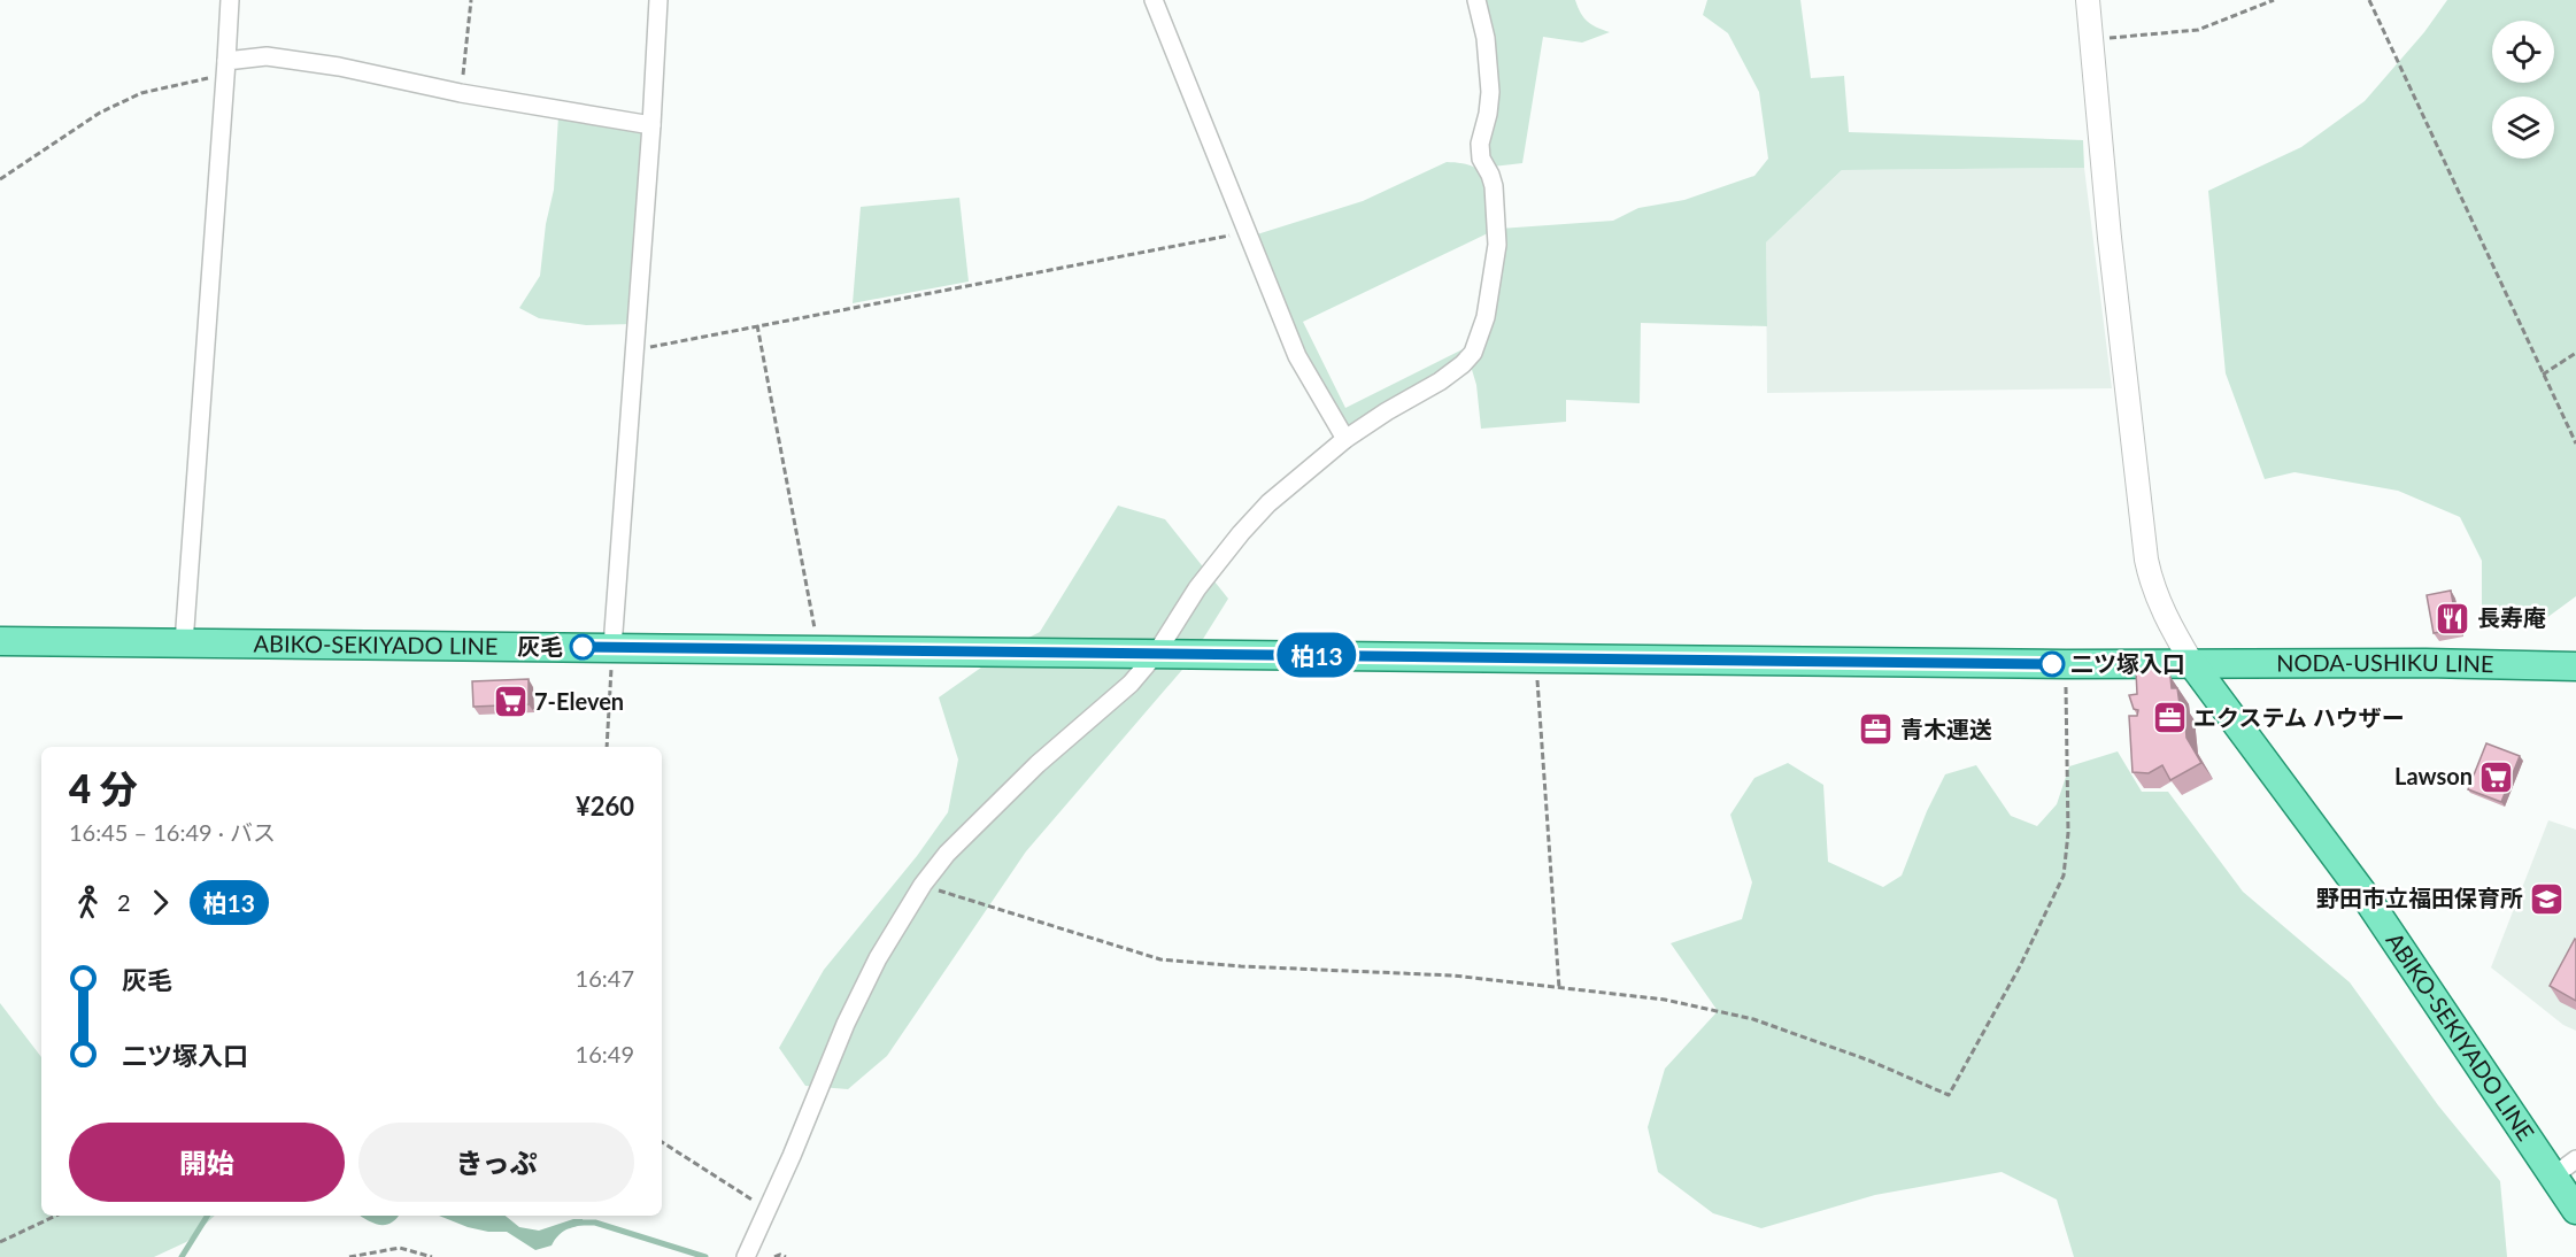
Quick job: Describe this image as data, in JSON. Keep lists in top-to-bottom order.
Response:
{
  "streets": {
    "main road": ["ABIKO-SEKIYADO LINE", "NODA-USHIKU LINE"]
  },
  "crossings": [
    ["ABIKO-SEKIYADO LINE", "NODA-USHIKU LINE"]
  ],
  "places": {
    "restaurant": ["長寿庵"],
    "other": ["灰毛", "二ツ塚入口"],
    "supermarket": ["7-Eleven", "Lawson"],
    "office": ["エクステム ハウザー", "青木運送"],
    "school or university": ["野田市立福田保育所"]
  },
  "lines": ["bus line 柏13"],
  "page": {
    "on_map": "柏13",
    "heading": ["4 分", "16:45 – 16:49 · バス", "¥260"],
    "legs": ["2", "柏13"],
    "list": [
      {
        "name": "灰毛",
        "value": "16:47"
      },
      {
        "name": "二ツ塚入口",
        "value": "16:49"
      }
    ],
    "buttons": ["開始", "きっぷ"]
  }
}
